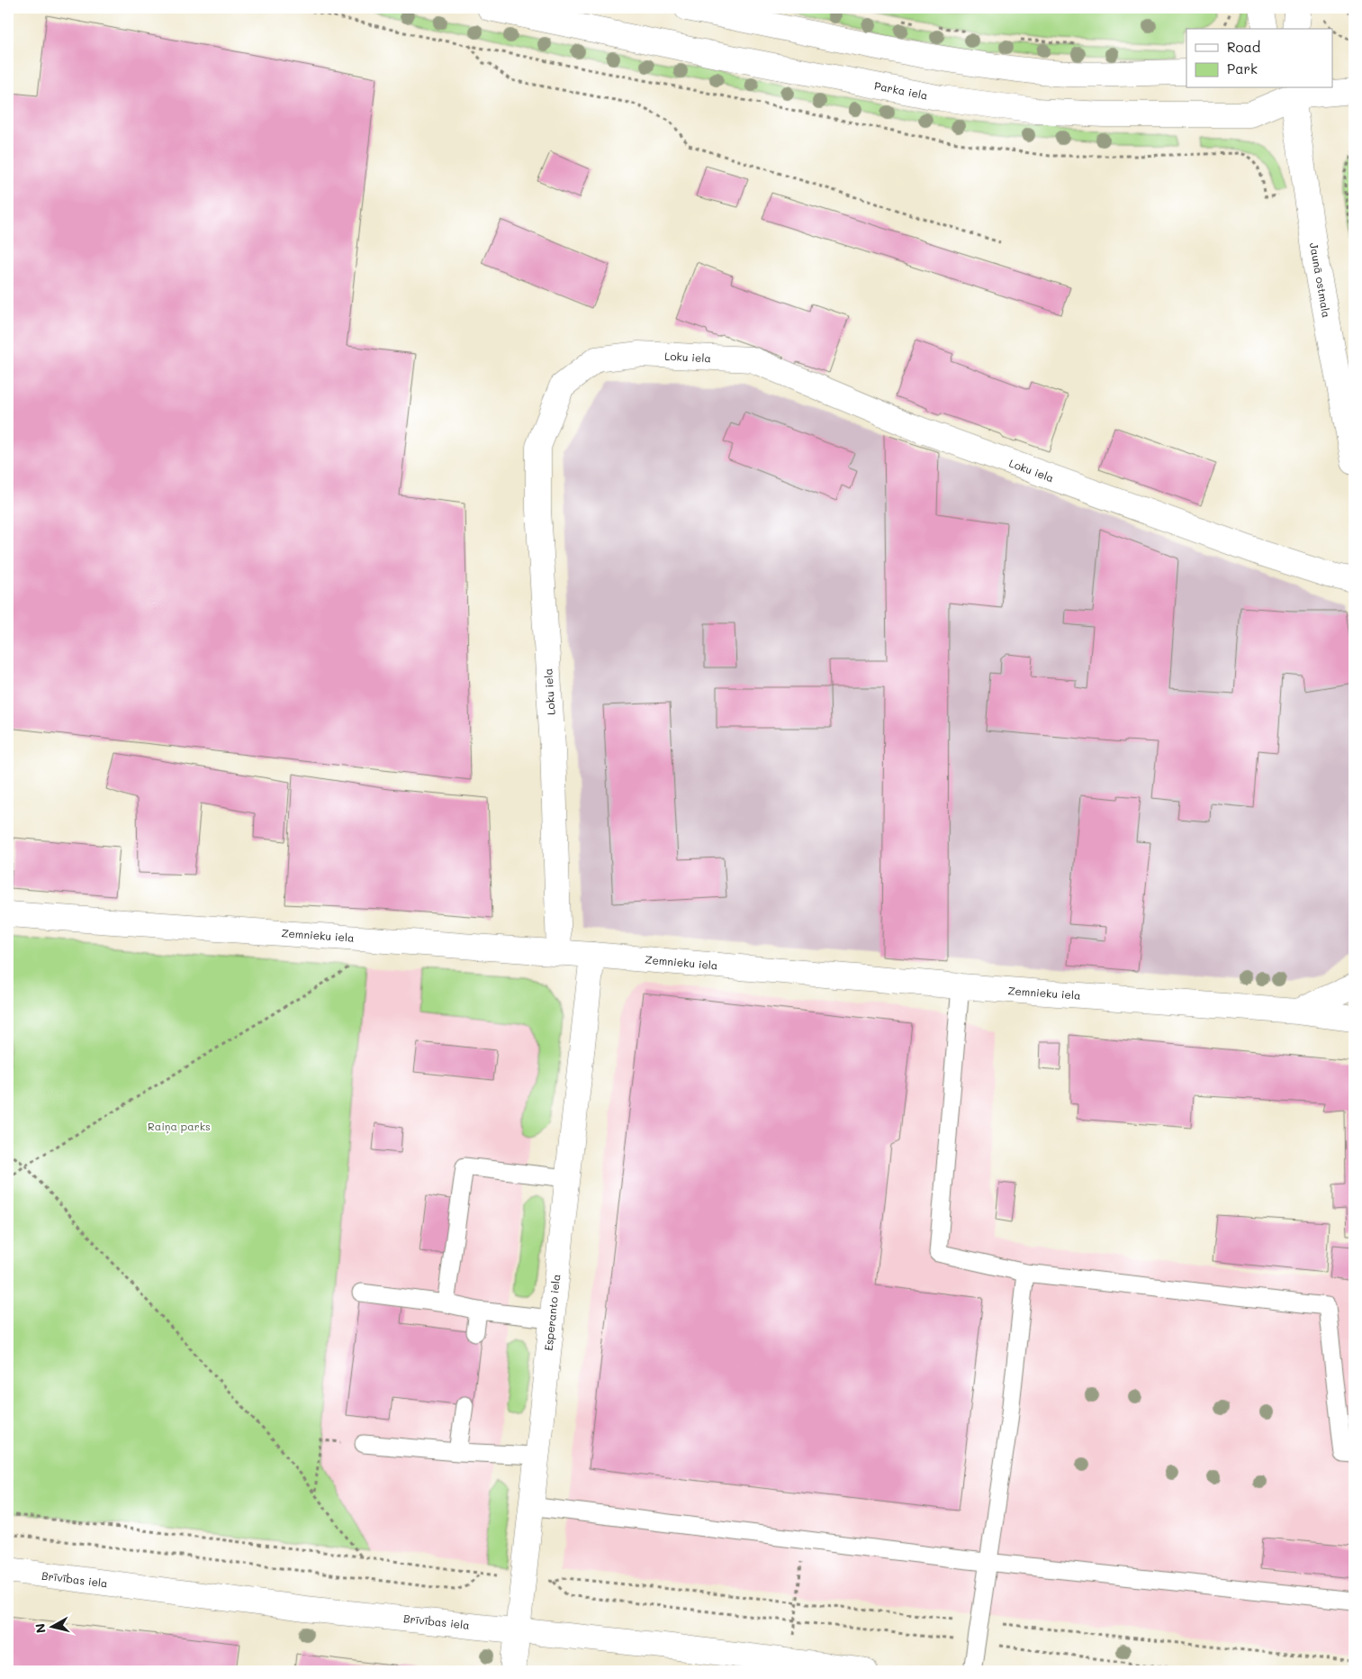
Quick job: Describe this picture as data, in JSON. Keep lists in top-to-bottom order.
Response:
{
  "streets": {
    "main road": [
      "Parka iela",
      "Jaunā ostmala",
      "Loku iela",
      "Zemnieku iela",
      "Esperanto iela",
      "Brīvības iela"
    ]
  },
  "crossings": [
    ["Parka iela", "Jaunā ostmala"],
    ["Loku iela", "Zemnieku iela"],
    ["Zemnieku iela", "Esperanto iela"],
    ["Esperanto iela", "Brīvības iela"]
  ],
  "parks": ["Raiņa parks"],
  "legend": ["Road", "Park"],
  "north": "left"
}
